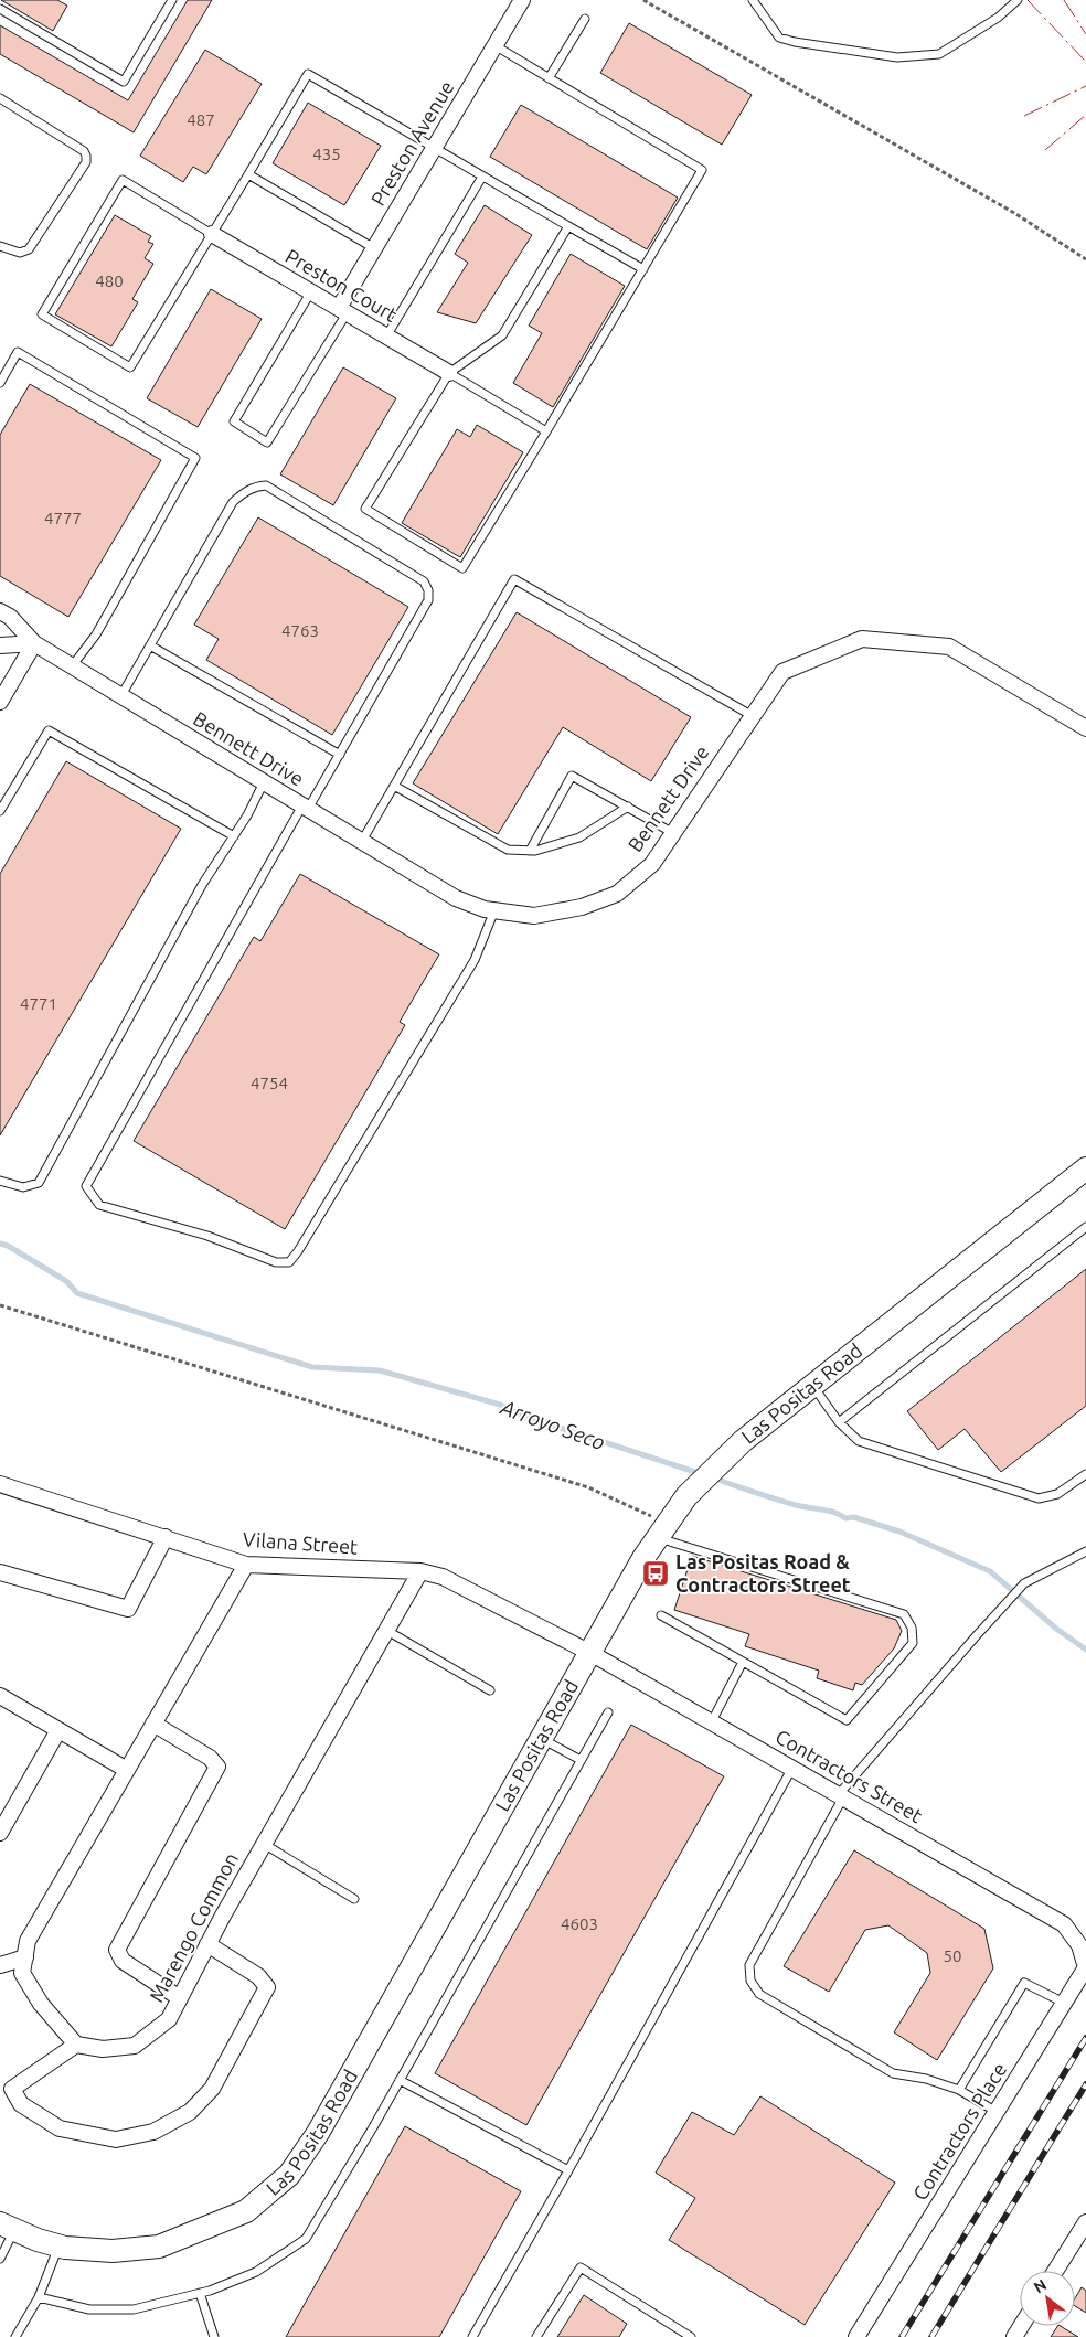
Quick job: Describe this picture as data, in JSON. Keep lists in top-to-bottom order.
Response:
{
  "streets": {
    "main road": ["Las Positas Road"],
    "street": [
      "Preston Avenue",
      "Preston Court",
      "Bennett Drive",
      "Vilana Street",
      "Contractors Street",
      "Marengo Common",
      "Contractors Place"
    ]
  },
  "crossings": [
    ["Preston Avenue", "Preston Court"],
    ["Las Positas Road", "Vilana Street"],
    ["Las Positas Road", "Contractors Street"],
    ["Vilana Street", "Contractors Street"],
    ["Vilana Street", "Marengo Common"],
    ["Contractors Street", "Contractors Place"]
  ],
  "water": ["Arroyo Seco"],
  "places": {
    "bus stop": ["Las Positas Road & Contractors Street"]
  },
  "house_numbers": [
    "487",
    "435",
    "480",
    "4777",
    "4763",
    "4771",
    "4754",
    "4603",
    "50"
  ],
  "north": "top left"
}
